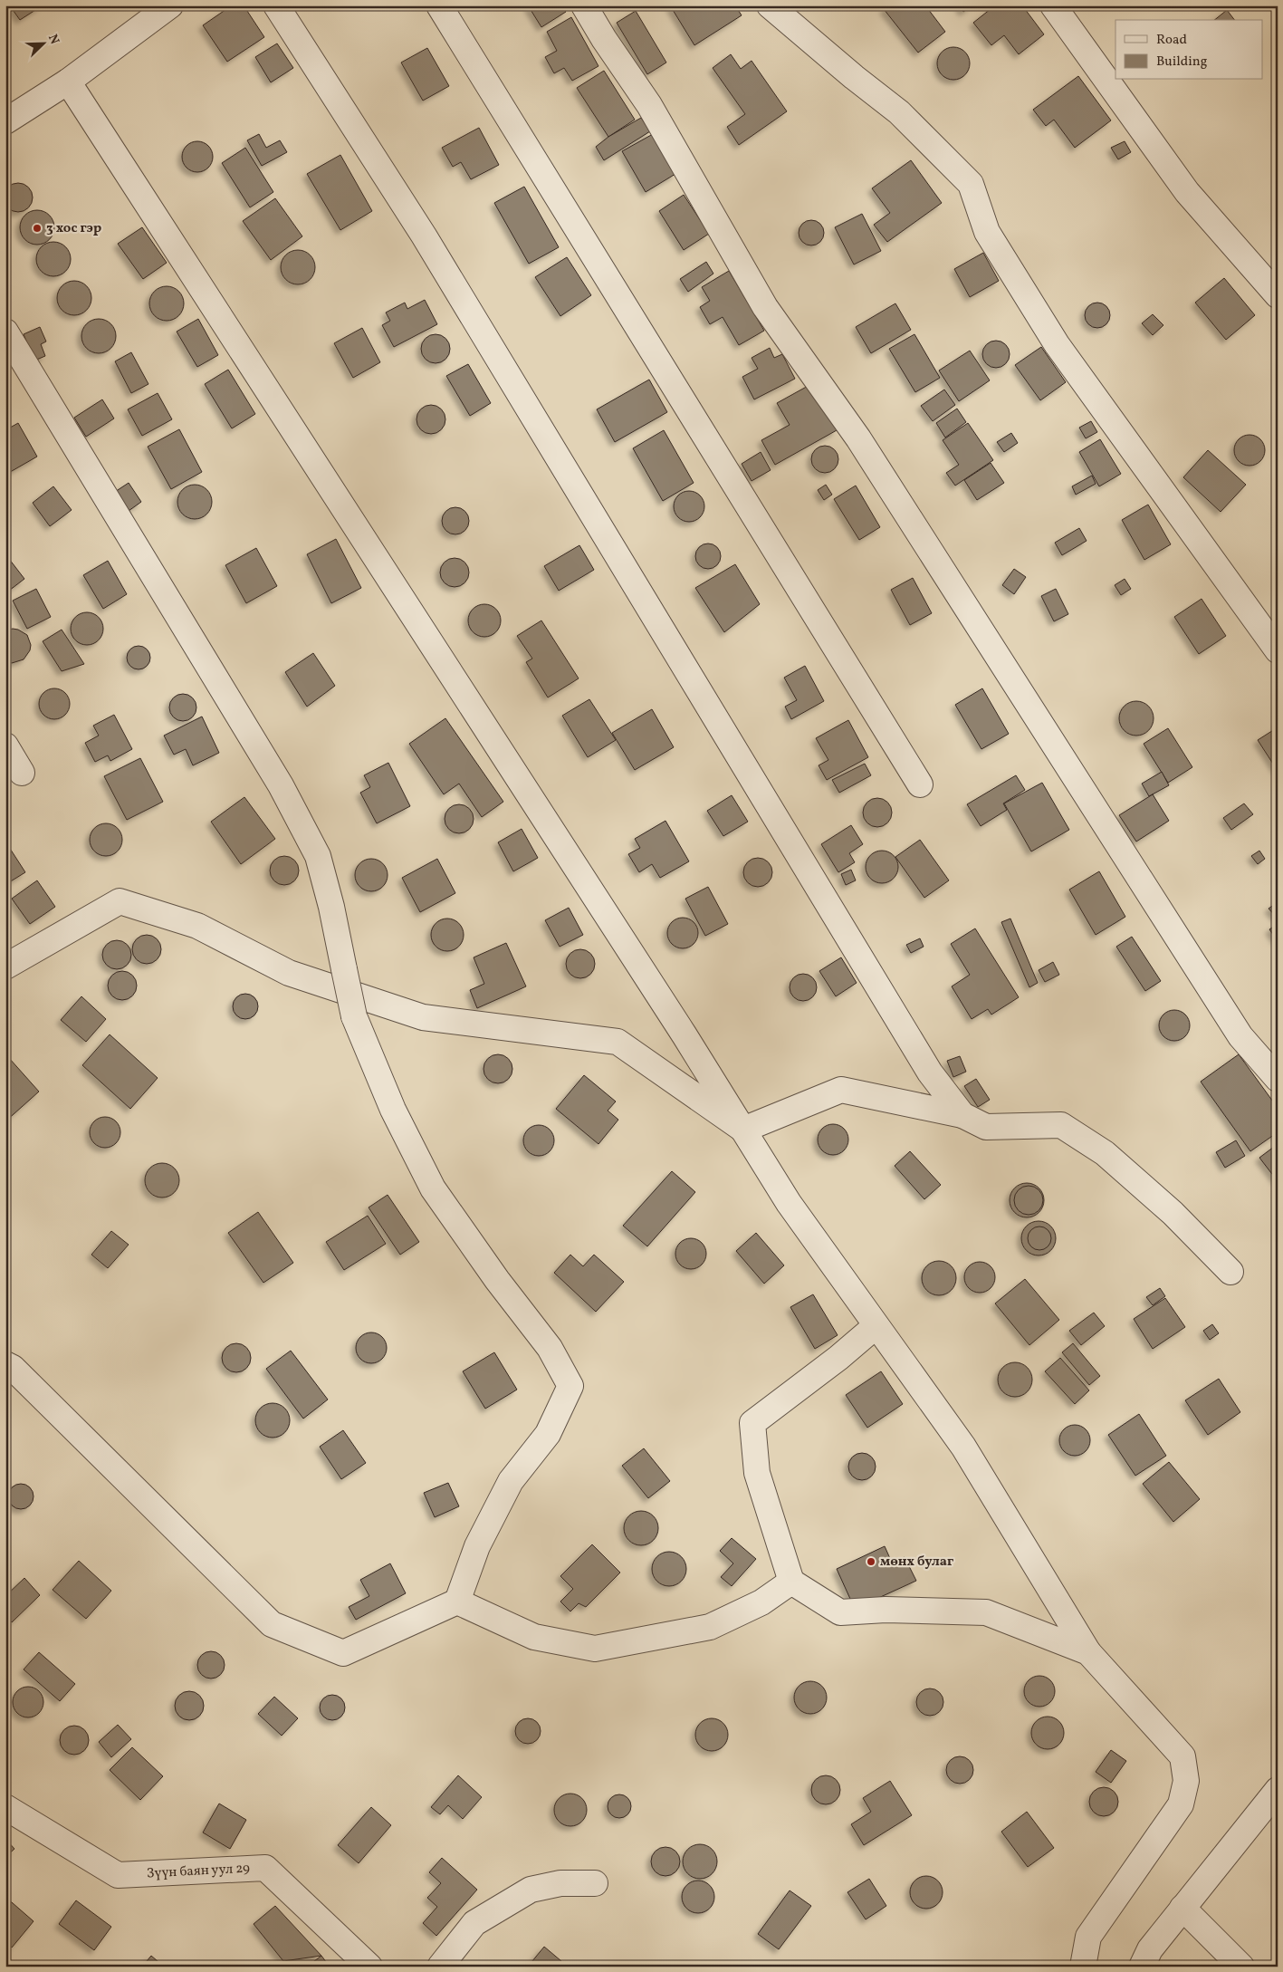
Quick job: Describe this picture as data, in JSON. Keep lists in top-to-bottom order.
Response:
{
  "streets": {
    "street": ["Зүүн баян уул 29"]
  },
  "places": ["3 хос гэр", "мөнх булаг"],
  "legend": ["Road", "Building"],
  "north": "top right"
}
